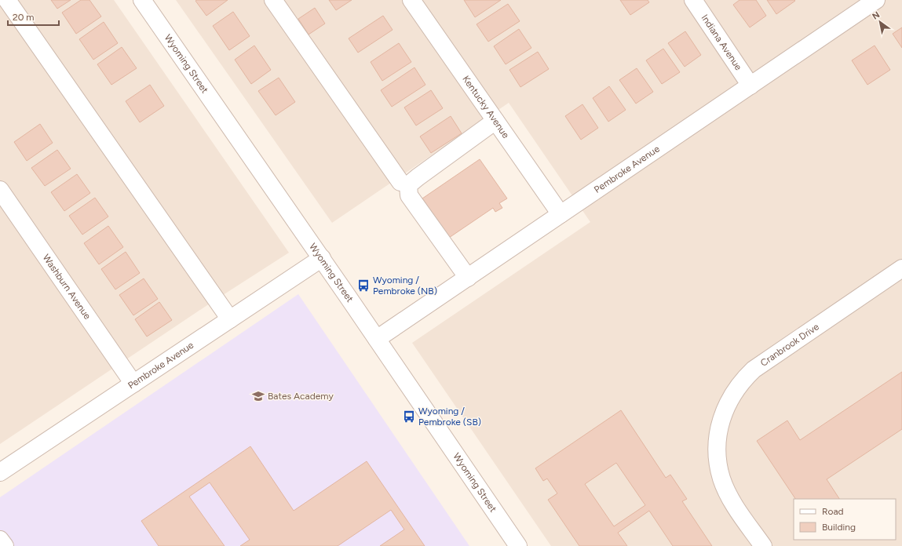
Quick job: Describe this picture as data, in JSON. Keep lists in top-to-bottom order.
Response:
{
  "streets": {
    "street": [
      "Indiana Avenue",
      "Wyoming Street",
      "Kentucky Avenue",
      "Pembroke Avenue",
      "Washburn Avenue",
      "Cranbrook Drive"
    ]
  },
  "crossings": [
    ["Indiana Avenue", "Pembroke Avenue"],
    ["Wyoming Street", "Pembroke Avenue"],
    ["Kentucky Avenue", "Pembroke Avenue"],
    ["Pembroke Avenue", "Washburn Avenue"]
  ],
  "places": {
    "bus stop": ["Wyoming / Pembroke (NB)", "Wyoming / Pembroke (SB)"],
    "school or university": ["Bates Academy"]
  },
  "legend": ["Road", "Building"],
  "scale_bar": "20 m",
  "north": "top left"
}
